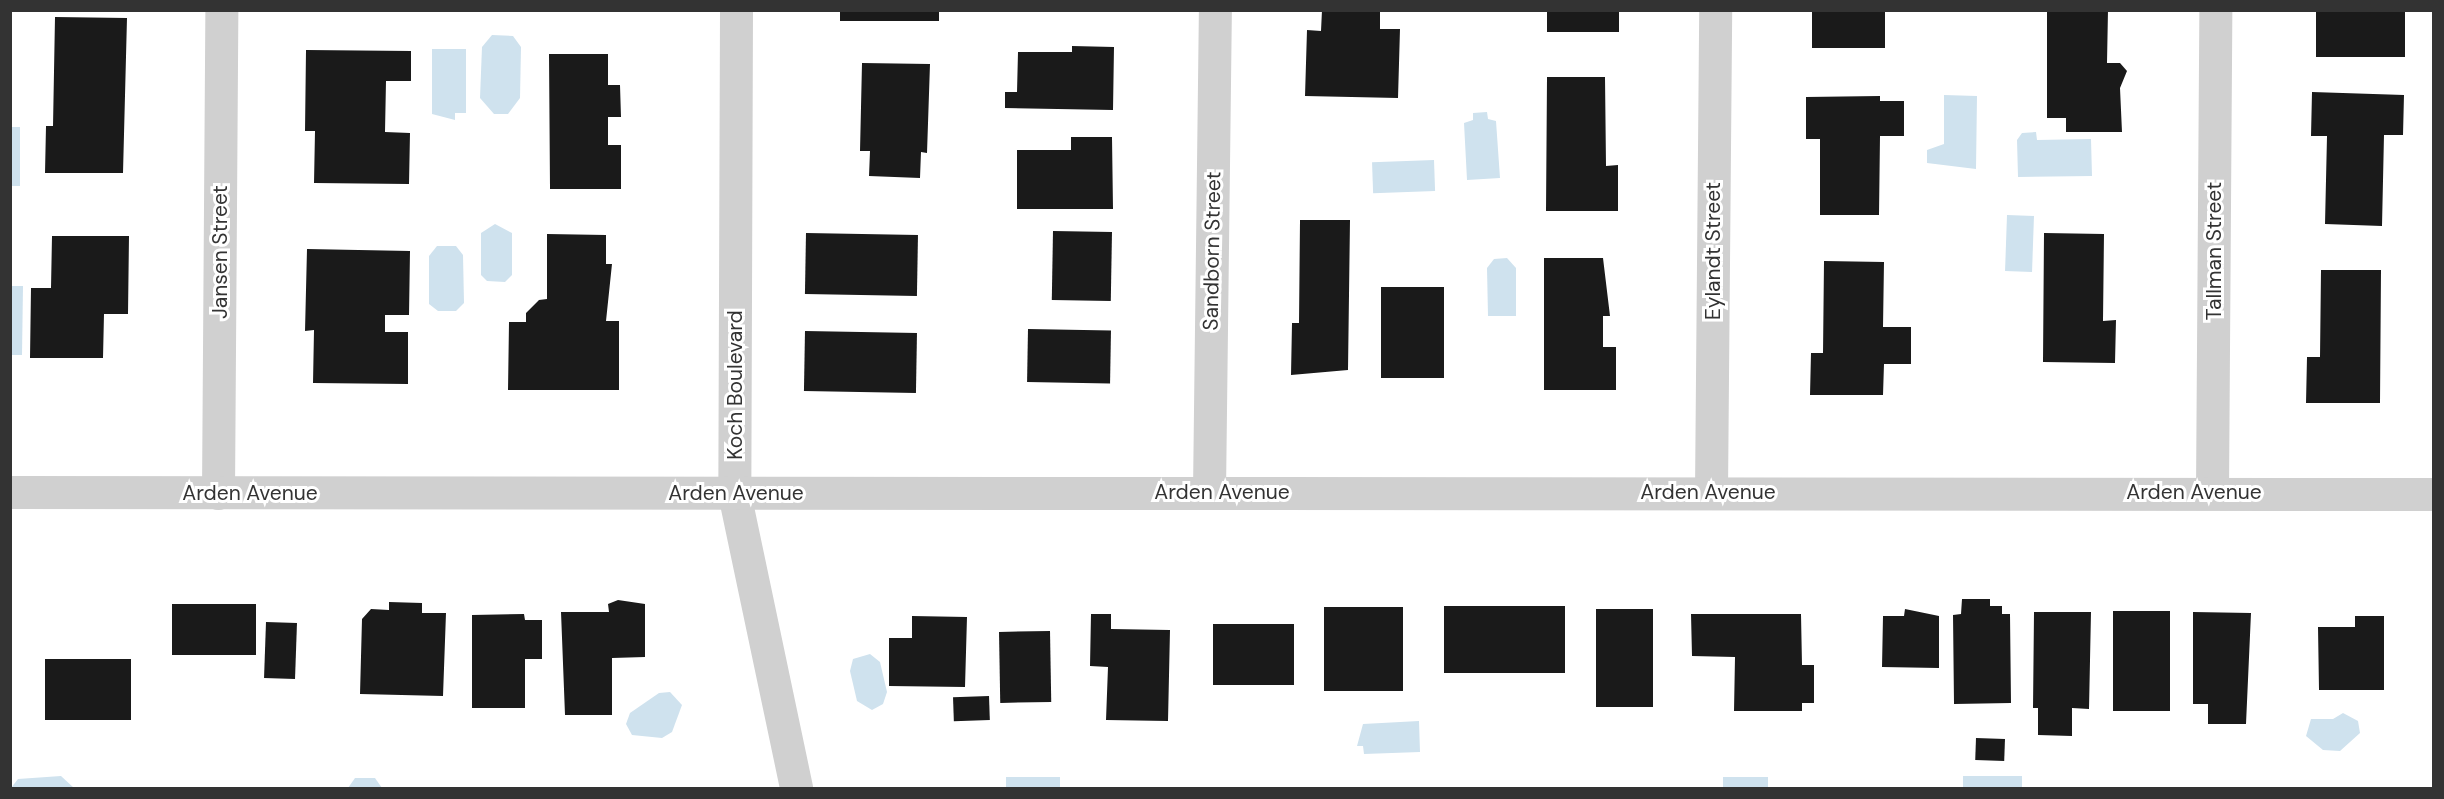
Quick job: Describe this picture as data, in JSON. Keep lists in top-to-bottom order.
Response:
{
  "streets": {
    "street": [
      "Sandborn Street",
      "Eylandt Street",
      "Tallman Street",
      "Jansen Street",
      "Koch Boulevard",
      "Arden Avenue"
    ]
  },
  "crossings": [
    ["Sandborn Street", "Arden Avenue"],
    ["Eylandt Street", "Arden Avenue"],
    ["Tallman Street", "Arden Avenue"],
    ["Jansen Street", "Arden Avenue"],
    ["Koch Boulevard", "Arden Avenue"]
  ]
}
